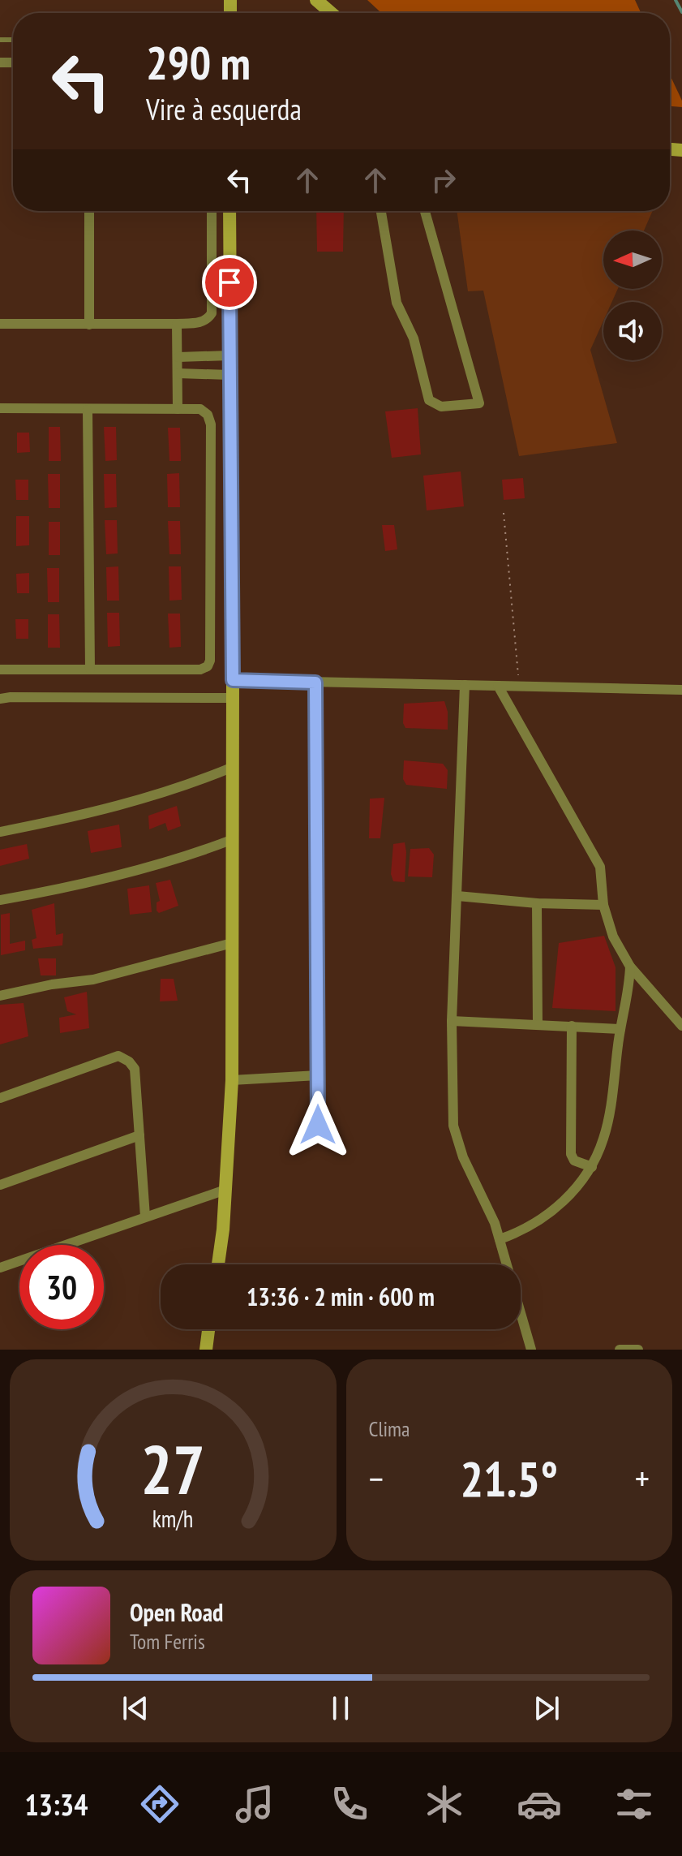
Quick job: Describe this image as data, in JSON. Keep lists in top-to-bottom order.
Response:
{
  "north": "left",
  "page": {
    "turn": ["290 m", "Vire à esquerda"],
    "limit": "30",
    "trip": "13:36 · 2 min · 600 m",
    "tile": "Clima",
    "heat": ["−", "21.5°", "+"],
    "song": ["Open Road", "Tom Ferris"],
    "tabs": "13:34",
    "gauge": ["27", "km/h"]
  }
}
